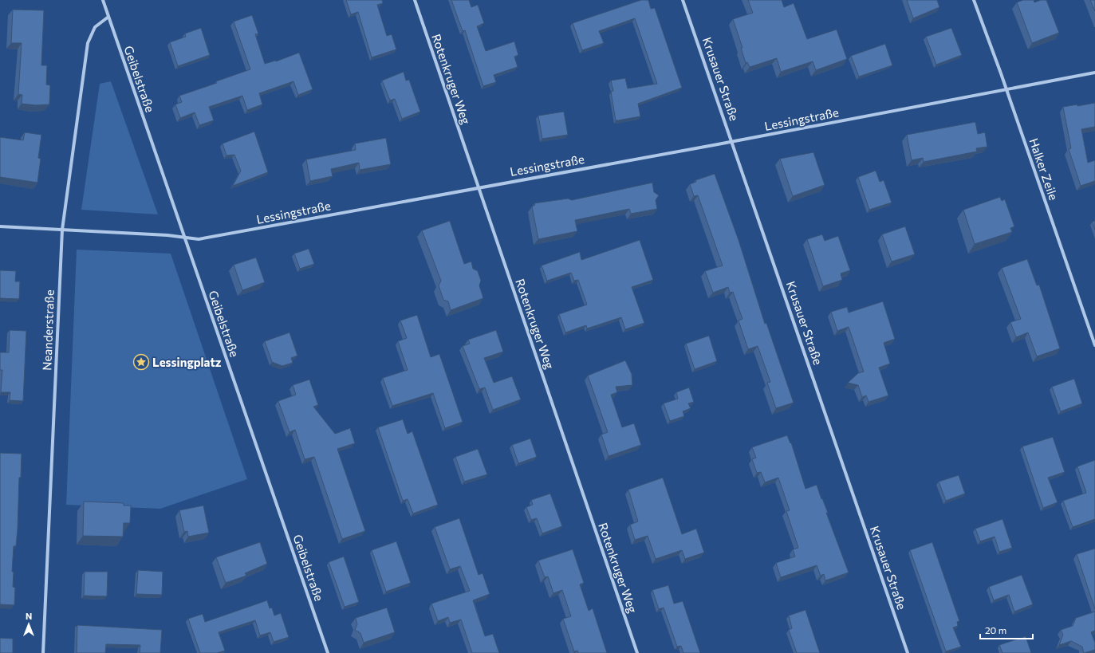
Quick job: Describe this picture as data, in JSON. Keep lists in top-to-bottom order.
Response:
{
  "streets": {
    "street": [
      "Geibelstraße",
      "Rotenkruger Weg",
      "Krusauer Straße",
      "Lessingstraße",
      "Halker Zeile",
      "Neanderstraße"
    ]
  },
  "crossings": [
    ["Geibelstraße", "Lessingstraße"],
    ["Geibelstraße", "Neanderstraße"],
    ["Rotenkruger Weg", "Lessingstraße"],
    ["Krusauer Straße", "Lessingstraße"],
    ["Lessingstraße", "Halker Zeile"],
    ["Lessingstraße", "Neanderstraße"]
  ],
  "places": {
    "place": ["Lessingplatz"]
  },
  "scale_bar": "20 m",
  "north": "top"
}
